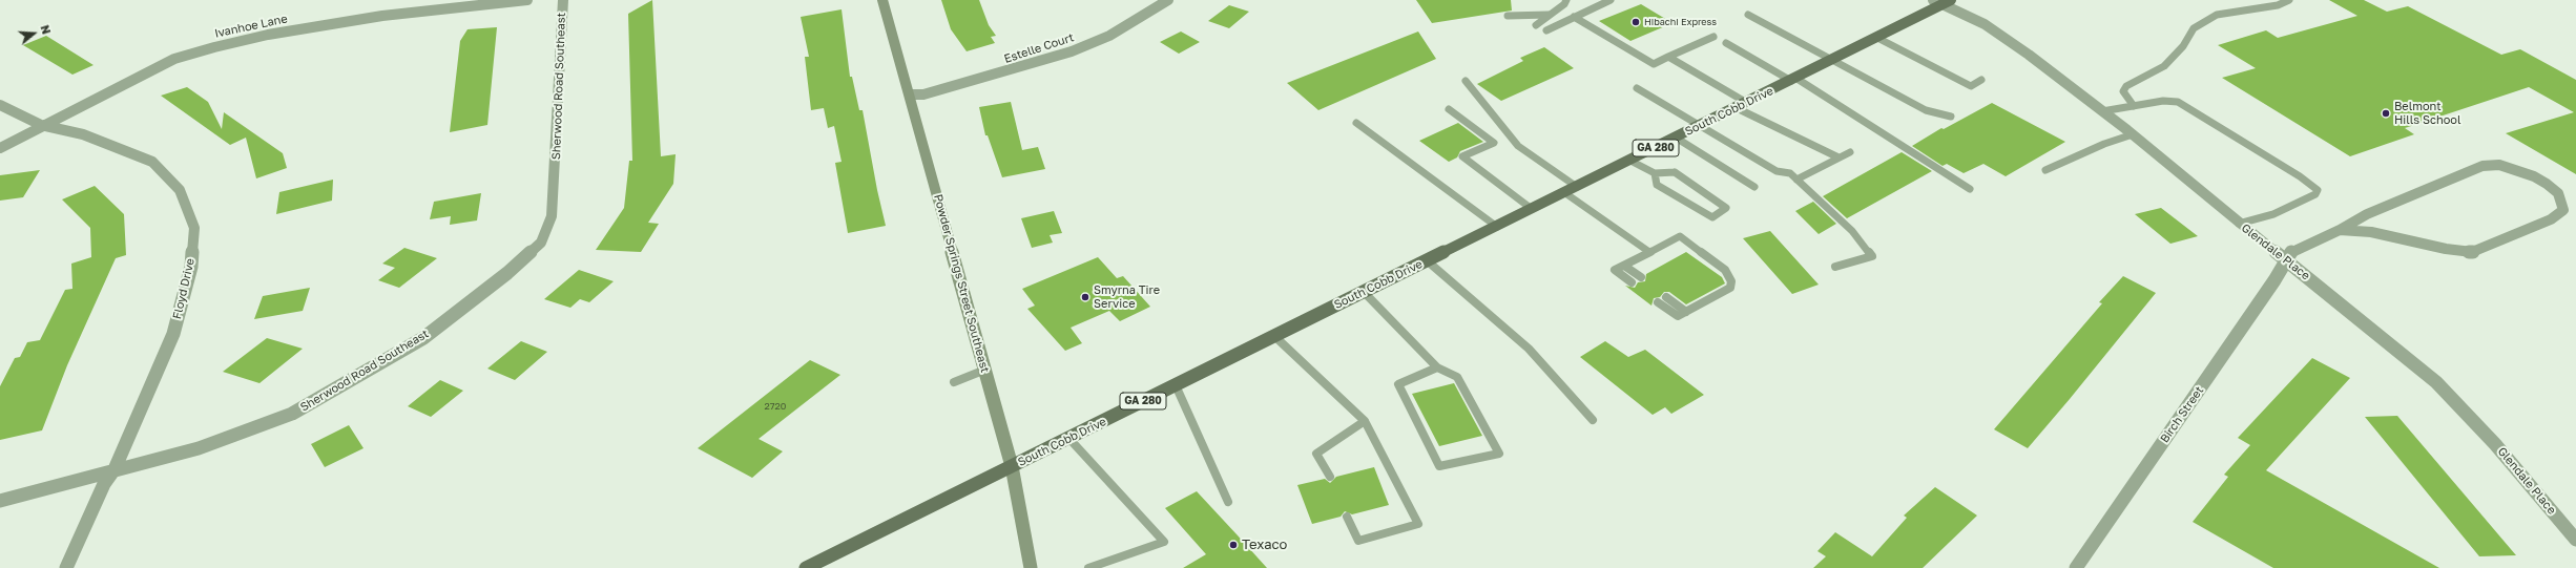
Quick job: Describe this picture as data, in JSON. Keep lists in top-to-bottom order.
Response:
{
  "streets": {
    "main road": ["South Cobb Drive", "GA 280"],
    "street": [
      "Ivanhoe Lane",
      "Estelle Court",
      "Sherwood Road Southeast",
      "Glendale Place",
      "Powder Springs Street Southeast",
      "Floyd Drive",
      "Birch Street"
    ]
  },
  "crossings": [
    ["Ivanhoe Lane", "Floyd Drive"],
    ["Estelle Court", "Powder Springs Street Southeast"],
    ["Sherwood Road Southeast", "Floyd Drive"],
    ["South Cobb Drive", "Glendale Place"],
    ["South Cobb Drive", "Powder Springs Street Southeast"],
    ["Glendale Place", "Birch Street"]
  ],
  "places": [
    "Hibachi Express",
    "Belmont Hills School",
    "Smyrna Tire Service",
    "Texaco"
  ],
  "house_numbers": ["2720"],
  "north": "right"
}
